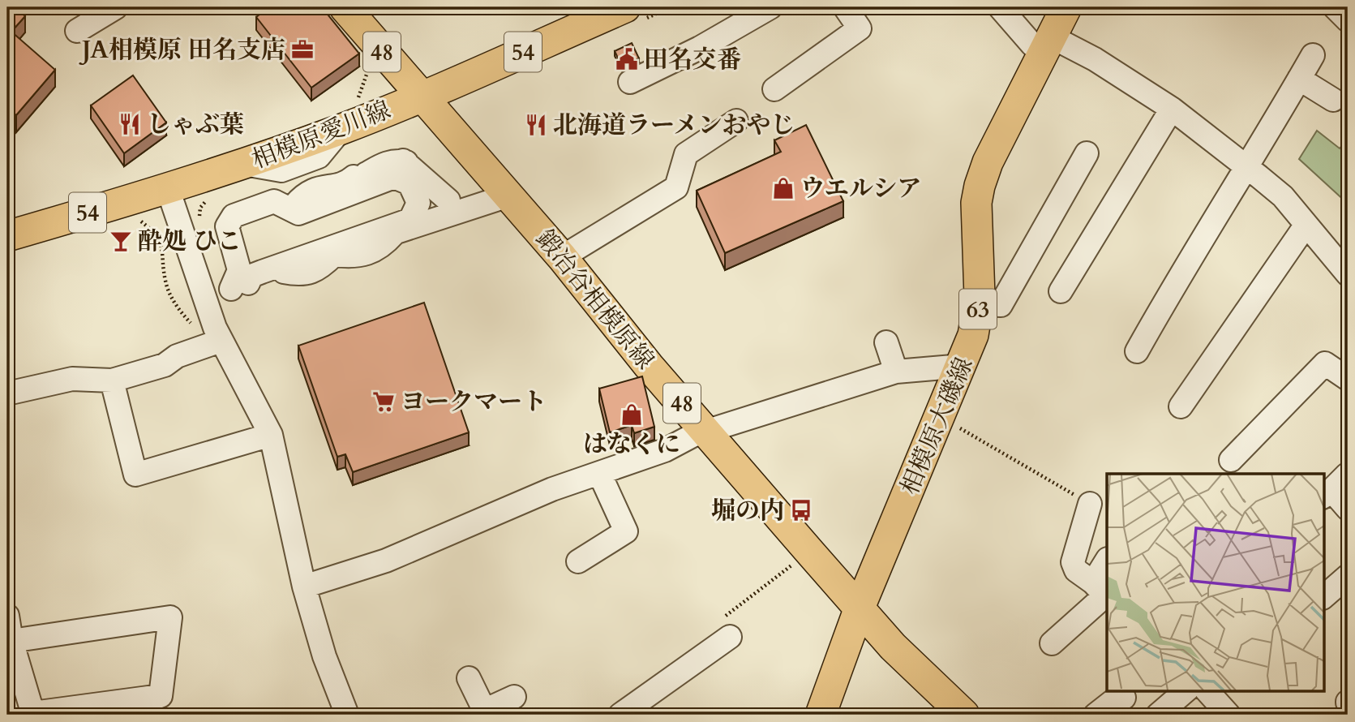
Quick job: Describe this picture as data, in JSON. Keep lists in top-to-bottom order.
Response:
{
  "streets": {
    "main road": [
      "48",
      "54",
      "相模原愛川線",
      "鍛冶谷相模原線",
      "63",
      "相模原大磯線"
    ]
  },
  "crossings": [
    ["相模原愛川線", "鍛冶谷相模原線"],
    ["鍛冶谷相模原線", "相模原大磯線"]
  ],
  "places": {
    "office": ["JA相模原 田名支店"],
    "public building": ["田名交番"],
    "restaurant": ["しゃぶ葉", "北海道ラーメンおやじ"],
    "shop": ["ウエルシア", "はなくに"],
    "bar": ["酔処 ひこ"],
    "supermarket": ["ヨークマート"],
    "bus stop": ["堀の内"]
  }
}
